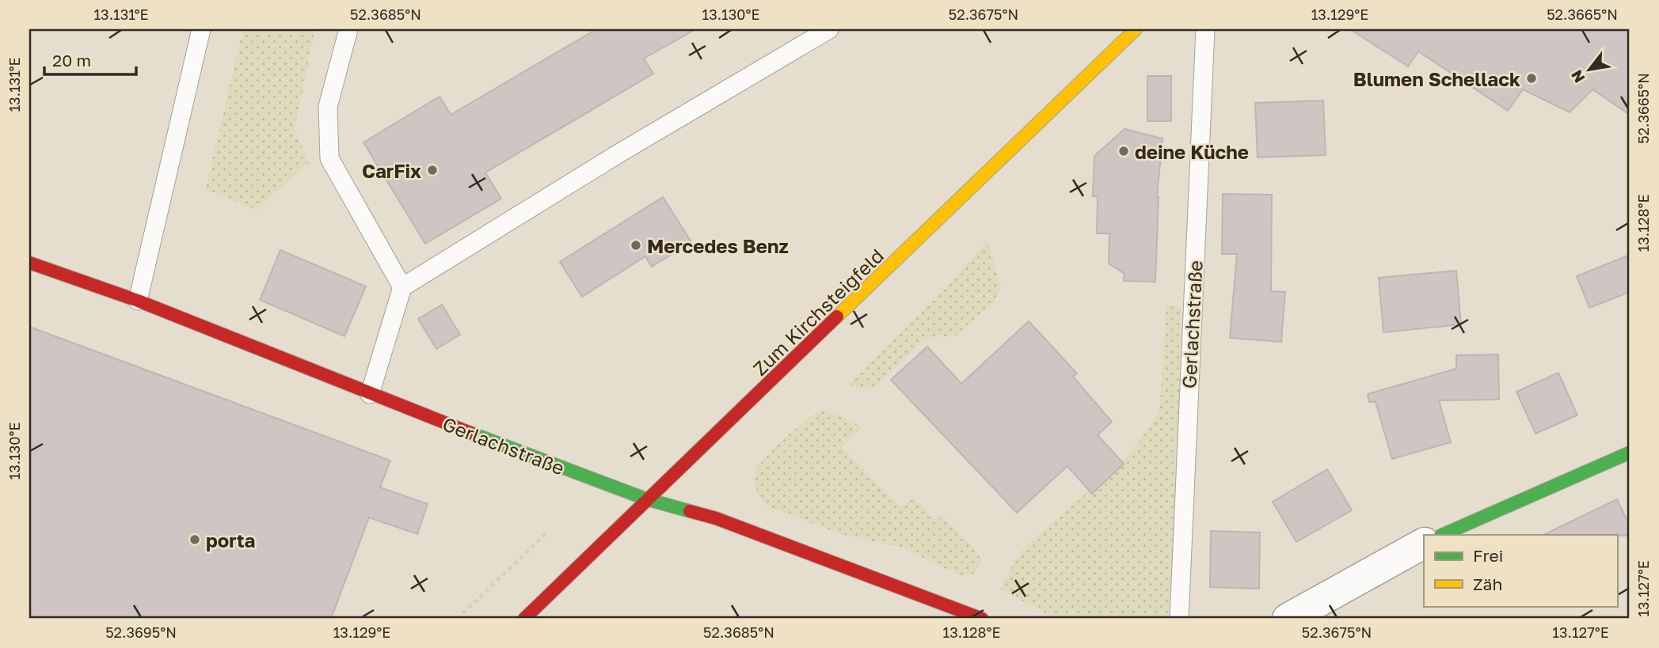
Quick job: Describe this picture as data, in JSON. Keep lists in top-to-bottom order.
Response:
{
  "streets": {
    "street": ["Zum Kirchsteigfeld", "Gerlachstraße"]
  },
  "crossings": [
    ["Zum Kirchsteigfeld", "Gerlachstraße"]
  ],
  "places": [
    "Blumen Schellack",
    "deine Küche",
    "CarFix",
    "Mercedes Benz",
    "porta"
  ],
  "legend": ["Frei", "Zäh"],
  "scale_bar": "20 m",
  "north": "bottom left",
  "coordinates": [
    "13.131°E",
    "52.3685°N",
    "13.130°E",
    "52.3675°N",
    "13.129°E",
    "52.3665°N",
    "13.128°E",
    "13.127°E",
    "52.3695°N"
  ]
}
